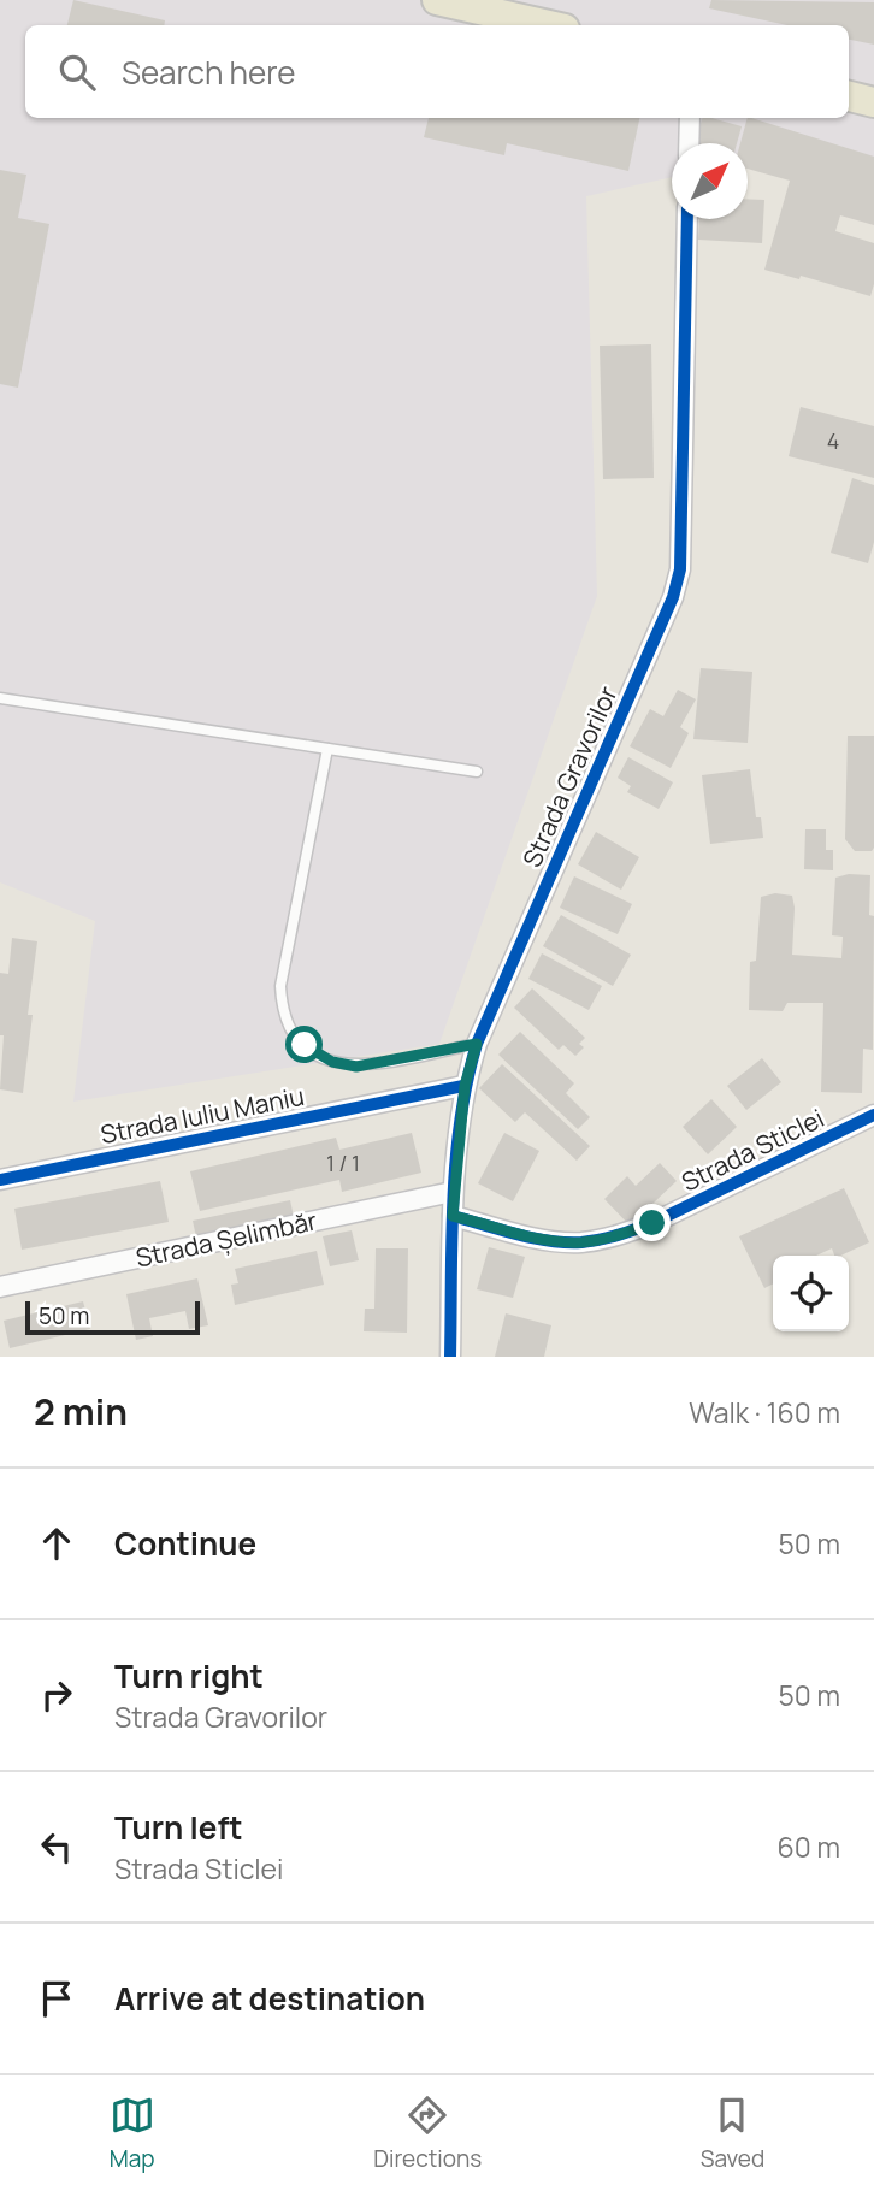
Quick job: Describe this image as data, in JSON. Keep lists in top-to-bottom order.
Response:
{
  "streets": {
    "street": [
      "Strada Gravorilor",
      "Strada Iuliu Maniu",
      "Strada Sticlei",
      "Strada Șelimbăr"
    ]
  },
  "crossings": [
    ["Strada Gravorilor", "Strada Iuliu Maniu"],
    ["Strada Gravorilor", "Strada Sticlei"],
    ["Strada Gravorilor", "Strada Șelimbăr"]
  ],
  "house_numbers": ["4", "1 / 1"],
  "scale_bar": "50 m",
  "north": "top right",
  "page": {
    "search": "Search here",
    "scale": "50 m",
    "heading": ["2 min", "Walk · 160 m"],
    "list": [
      ["Continue", "50 m"],
      ["Turn right", "Strada Gravorilor", "50 m"],
      ["Turn left", "Strada Sticlei", "60 m"],
      "Arrive at destination"
    ],
    "nav": ["Map", "Directions", "Saved"]
  }
}
